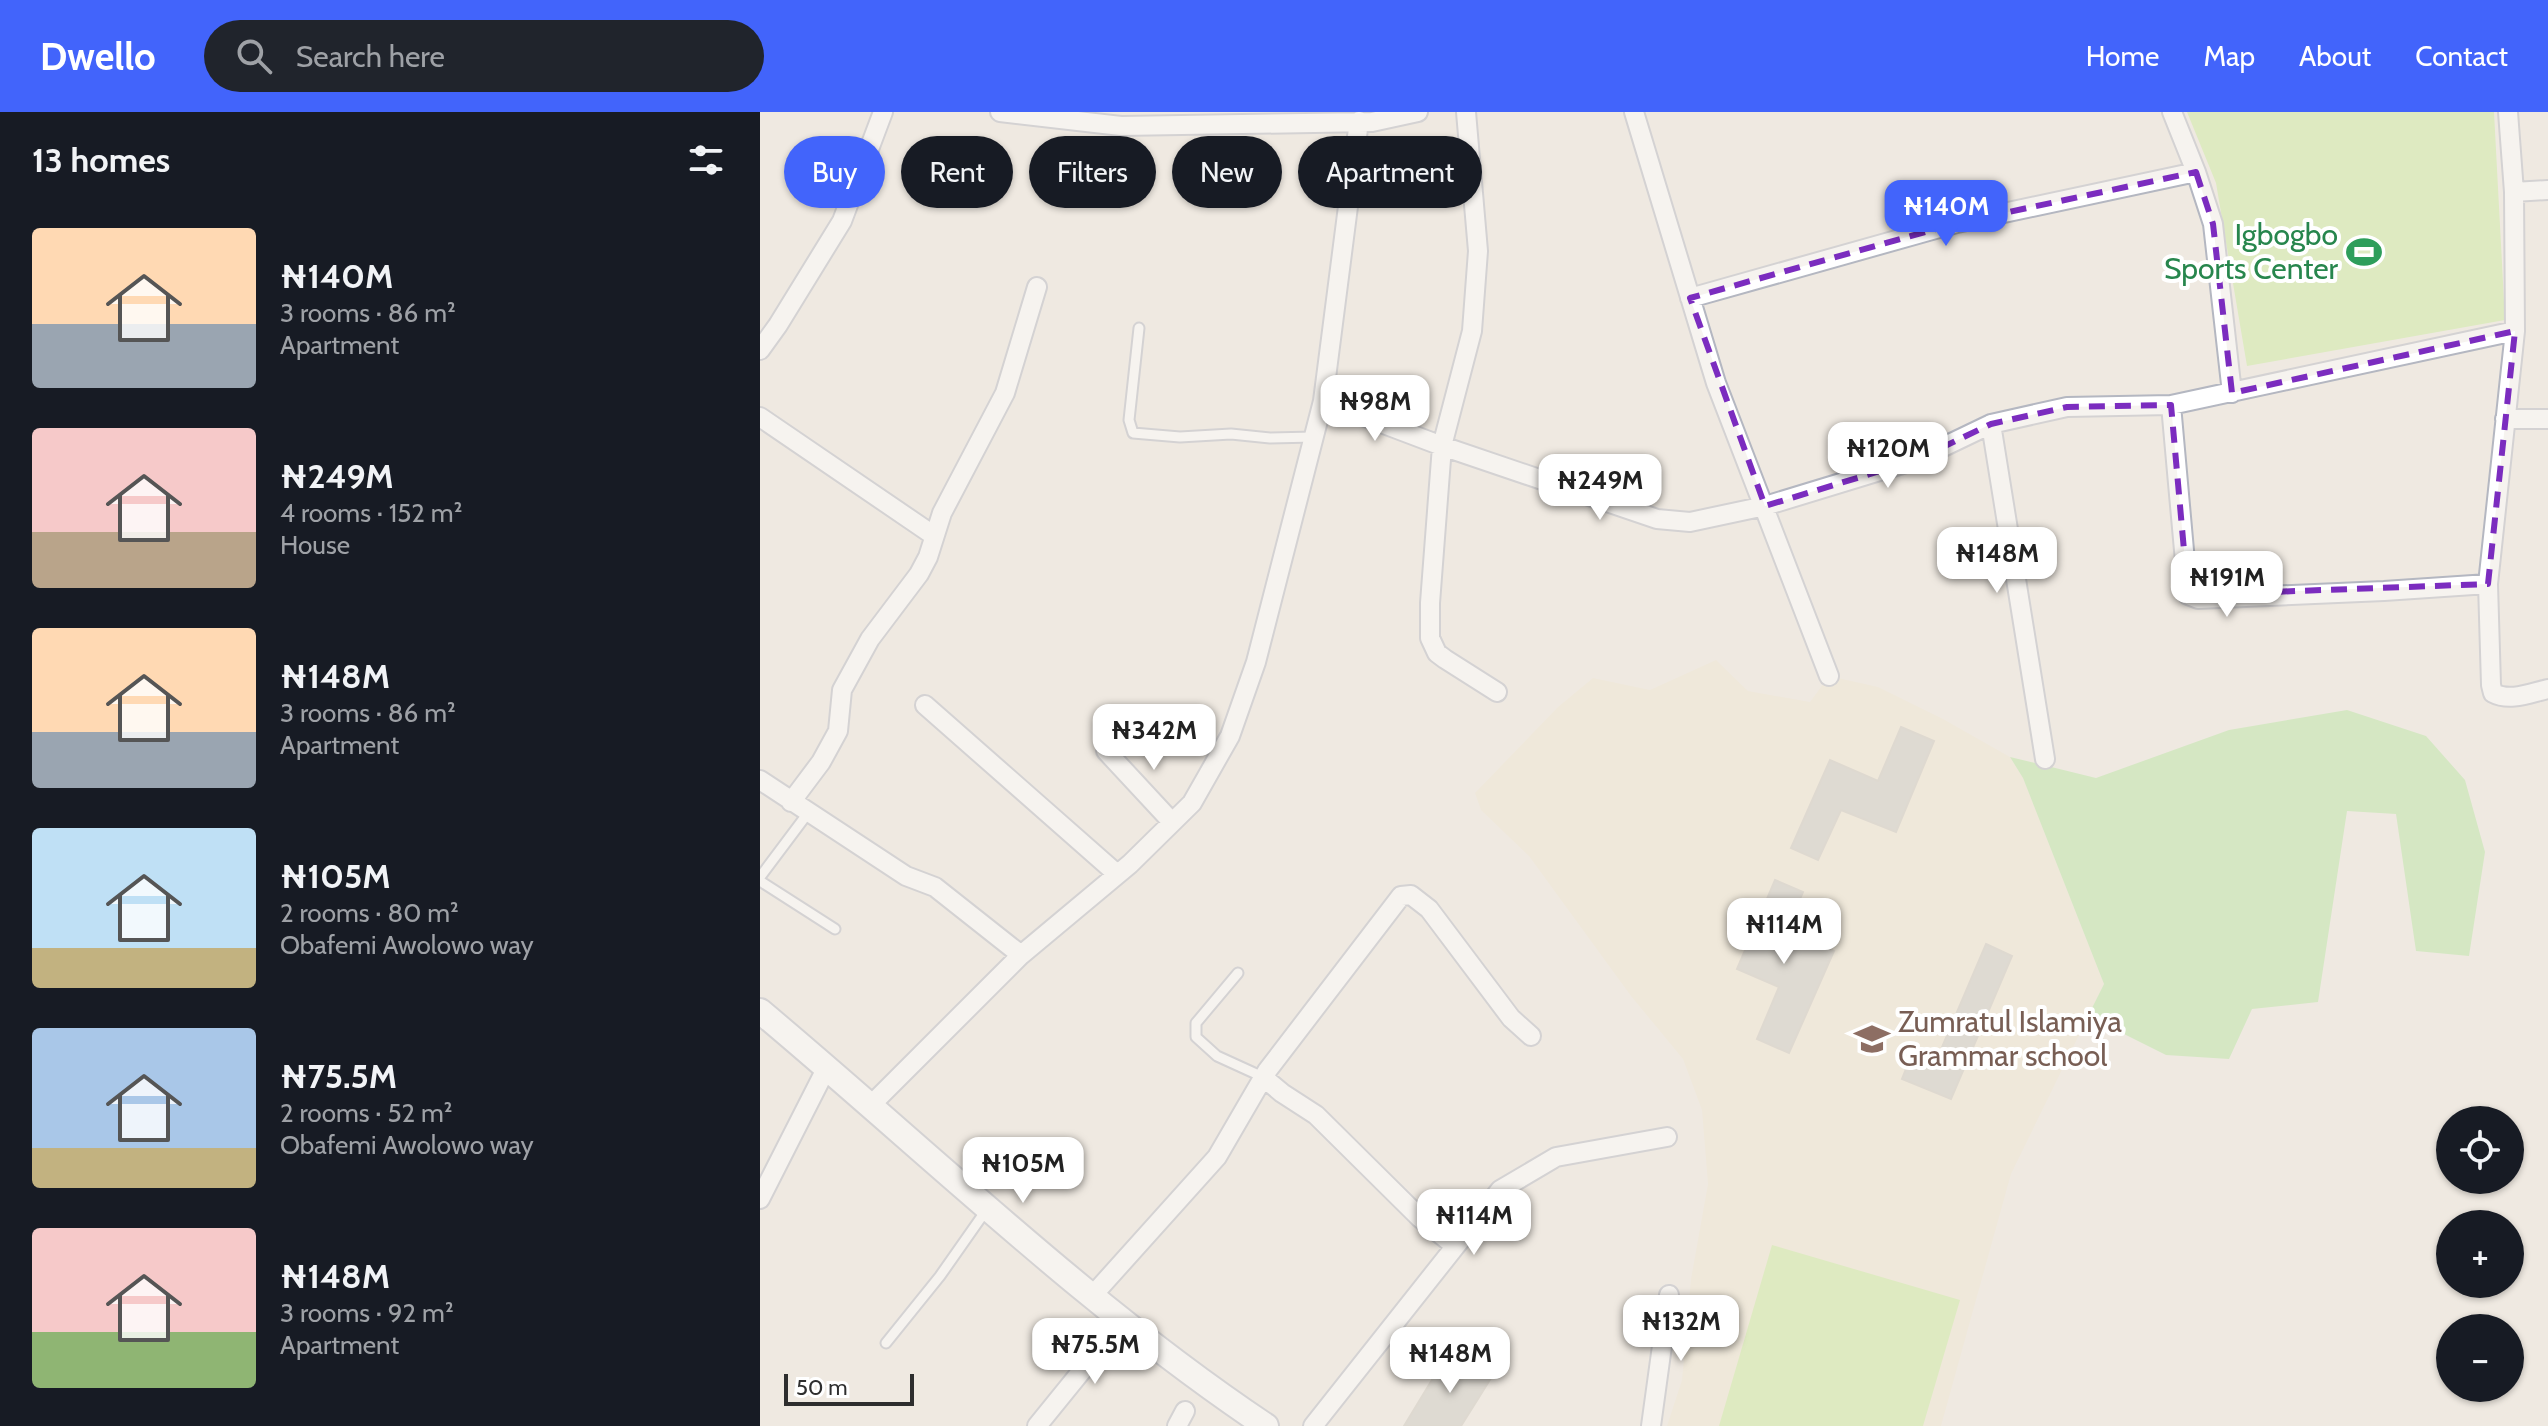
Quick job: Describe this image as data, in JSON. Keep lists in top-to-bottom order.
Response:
{
  "places": {
    "sports": ["Igbogbo Sports Center"],
    "school or university": ["Zumratul Islamiya Grammar school"]
  },
  "scale_bar": "50 m",
  "page": {
    "header": "Dwello",
    "search": "Search here",
    "nav": [
      "Home",
      "Map",
      "About",
      "Contact"
    ],
    "heading": "13 homes",
    "chip": [
      "Buy",
      "Rent",
      "Filters",
      "New",
      "Apartment"
    ],
    "price": [
      "₦140M",
      "₦98M",
      "₦120M",
      "₦249M",
      "₦148M",
      "₦191M",
      "₦342M",
      "₦114M",
      "₦105M",
      "₦114M",
      "₦132M",
      "₦75.5M",
      "₦148M"
    ],
    "list": [
      {
        "name": "₦140M",
        "note": "3 rooms · 86 m² · Apartment"
      },
      {
        "name": "₦249M",
        "note": "4 rooms · 152 m² · House"
      },
      {
        "name": "₦148M",
        "note": "3 rooms · 86 m² · Apartment"
      },
      {
        "name": "₦105M",
        "note": "2 rooms · 80 m² · Obafemi Awolowo way"
      },
      {
        "name": "₦75.5M",
        "note": "2 rooms · 52 m² · Obafemi Awolowo way"
      },
      {
        "name": "₦148M",
        "note": "3 rooms · 92 m² · Apartment"
      }
    ],
    "map_buttons": ["+", "−"],
    "scale": "50 m"
  }
}
